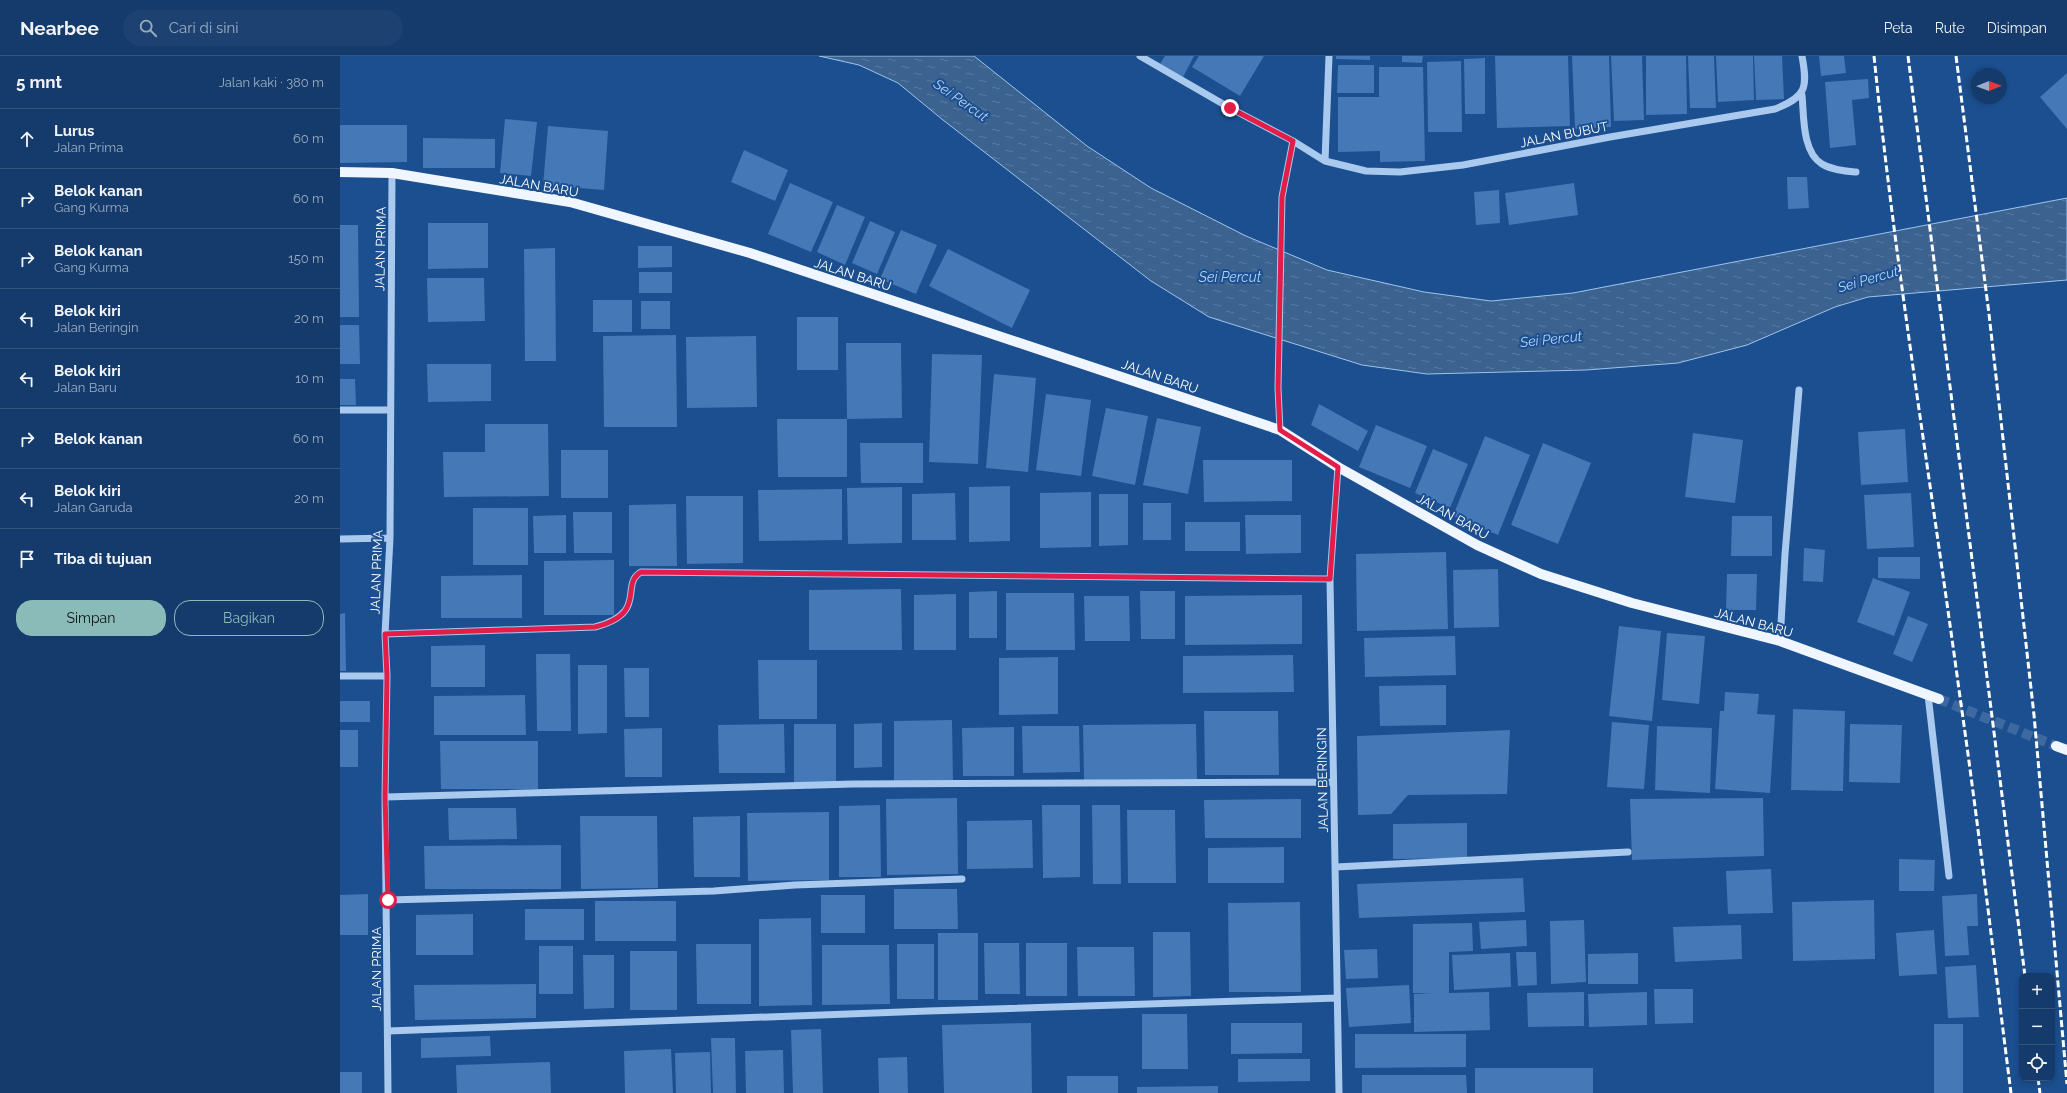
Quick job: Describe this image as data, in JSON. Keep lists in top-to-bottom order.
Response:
{
  "streets": {
    "main road": ["JALAN BARU"],
    "street": ["JALAN BUBUT", "JALAN PRIMA", "JALAN BERINGIN"]
  },
  "crossings": [
    ["JALAN BARU", "JALAN PRIMA"],
    ["JALAN BARU", "JALAN BERINGIN"]
  ],
  "water": ["Sei Percut"],
  "north": "right",
  "page": {
    "header": "Nearbee",
    "search": "Cari di sini",
    "nav": ["Peta", "Rute", "Disimpan"],
    "heading": ["5 mnt", "Jalan kaki · 380 m"],
    "list": [
      ["Lurus", "Jalan Prima", "60 m"],
      ["Belok kanan", "Gang Kurma", "60 m"],
      ["Belok kanan", "Gang Kurma", "150 m"],
      ["Belok kiri", "Jalan Beringin", "20 m"],
      ["Belok kiri", "Jalan Baru", "10 m"],
      ["Belok kanan", "60 m"],
      ["Belok kiri", "Jalan Garuda", "20 m"],
      "Tiba di tujuan"
    ],
    "buttons": ["Simpan", "Bagikan"],
    "map_buttons": ["+", "−"]
  }
}
